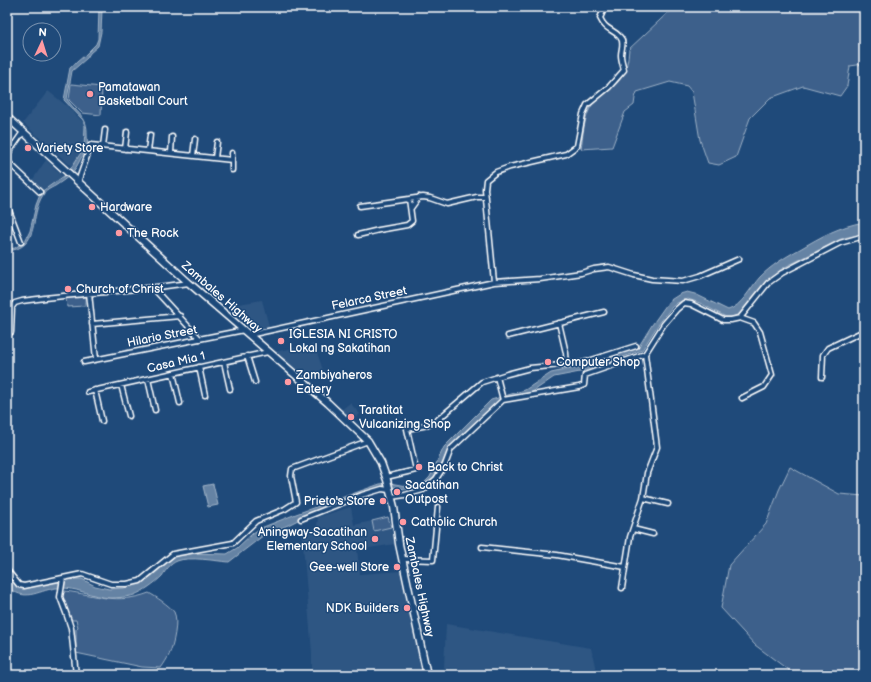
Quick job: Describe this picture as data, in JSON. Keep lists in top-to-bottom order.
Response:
{
  "streets": {
    "main road": ["Zambales Highway"],
    "street": ["Felarca Street", "Hilario Street", "Casa Mia 1"]
  },
  "crossings": [
    ["Zambales Highway", "Felarca Street"],
    ["Zambales Highway", "Hilario Street"],
    ["Zambales Highway", "Casa Mia 1"],
    ["Felarca Street", "Hilario Street"]
  ],
  "places": [
    "Pamatawan Basketball Court",
    "Variety Store",
    "Hardware",
    "The Rock",
    "Church of Christ",
    "IGLESIA NI CRISTO Lokal ng Sakatihan",
    "Computer Shop",
    "Zambiyaheros Eatery",
    "Taratitat Vulcanizing Shop",
    "Back to Christ",
    "Sacatihan Outpost",
    "Prieto's Store",
    "Catholic Church",
    "Aningway-Sacatihan Elementary School",
    "Gee-well Store",
    "NDK Builders"
  ],
  "north": "top"
}
